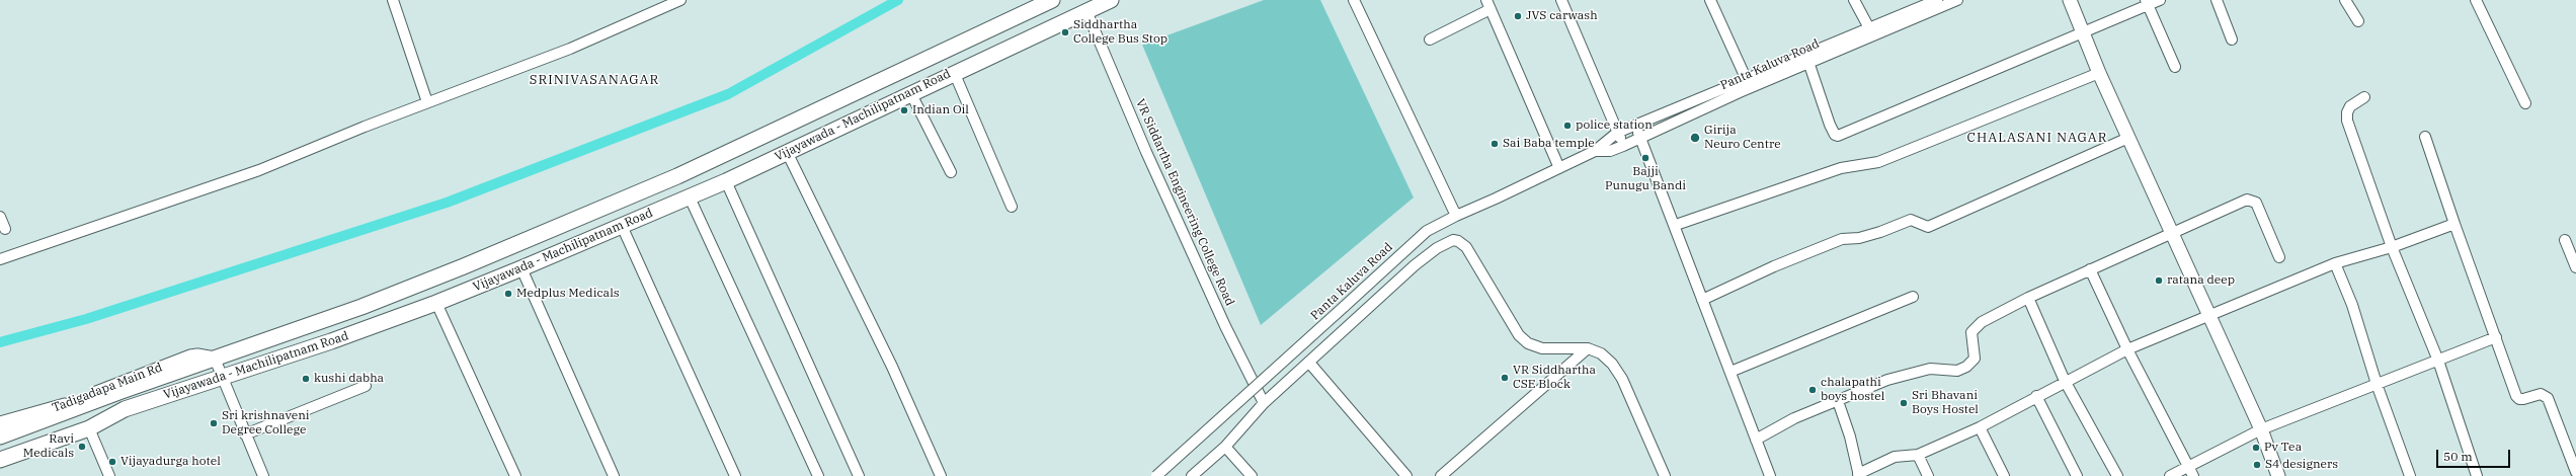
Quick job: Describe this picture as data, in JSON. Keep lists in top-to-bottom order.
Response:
{
  "streets": {
    "highway": ["Vijayawada - Machilipatnam Road"],
    "main road": ["Tadigadapa Main Rd"],
    "street": ["Panta Kaluva Road", "VR Siddartha Engineering College Road"]
  },
  "crossings": [
    ["Vijayawada - Machilipatnam Road", "VR Siddartha Engineering College Road"],
    ["Vijayawada - Machilipatnam Road", "Tadigadapa Main Rd"]
  ],
  "districts": ["SRINIVASANAGAR", "CHALASANI NAGAR"],
  "places": [
    "JVS carwash",
    "Siddhartha College Bus Stop",
    "Indian Oil",
    "police station",
    "Girija Neuro Centre",
    "Sai Baba temple",
    "Bajji Punugu Bandi",
    "ratana deep",
    "Medplus Medicals",
    "VR Siddhartha CSE Block",
    "kushi dabha",
    "chalapathi boys hostel",
    "Sri Bhavani Boys Hostel",
    "Sri krishnaveni Degree College",
    "Ravi Medicals",
    "Pv Tea",
    "Vijayadurga hotel",
    "S4 designers"
  ],
  "scale_bar": "50 m"
}
